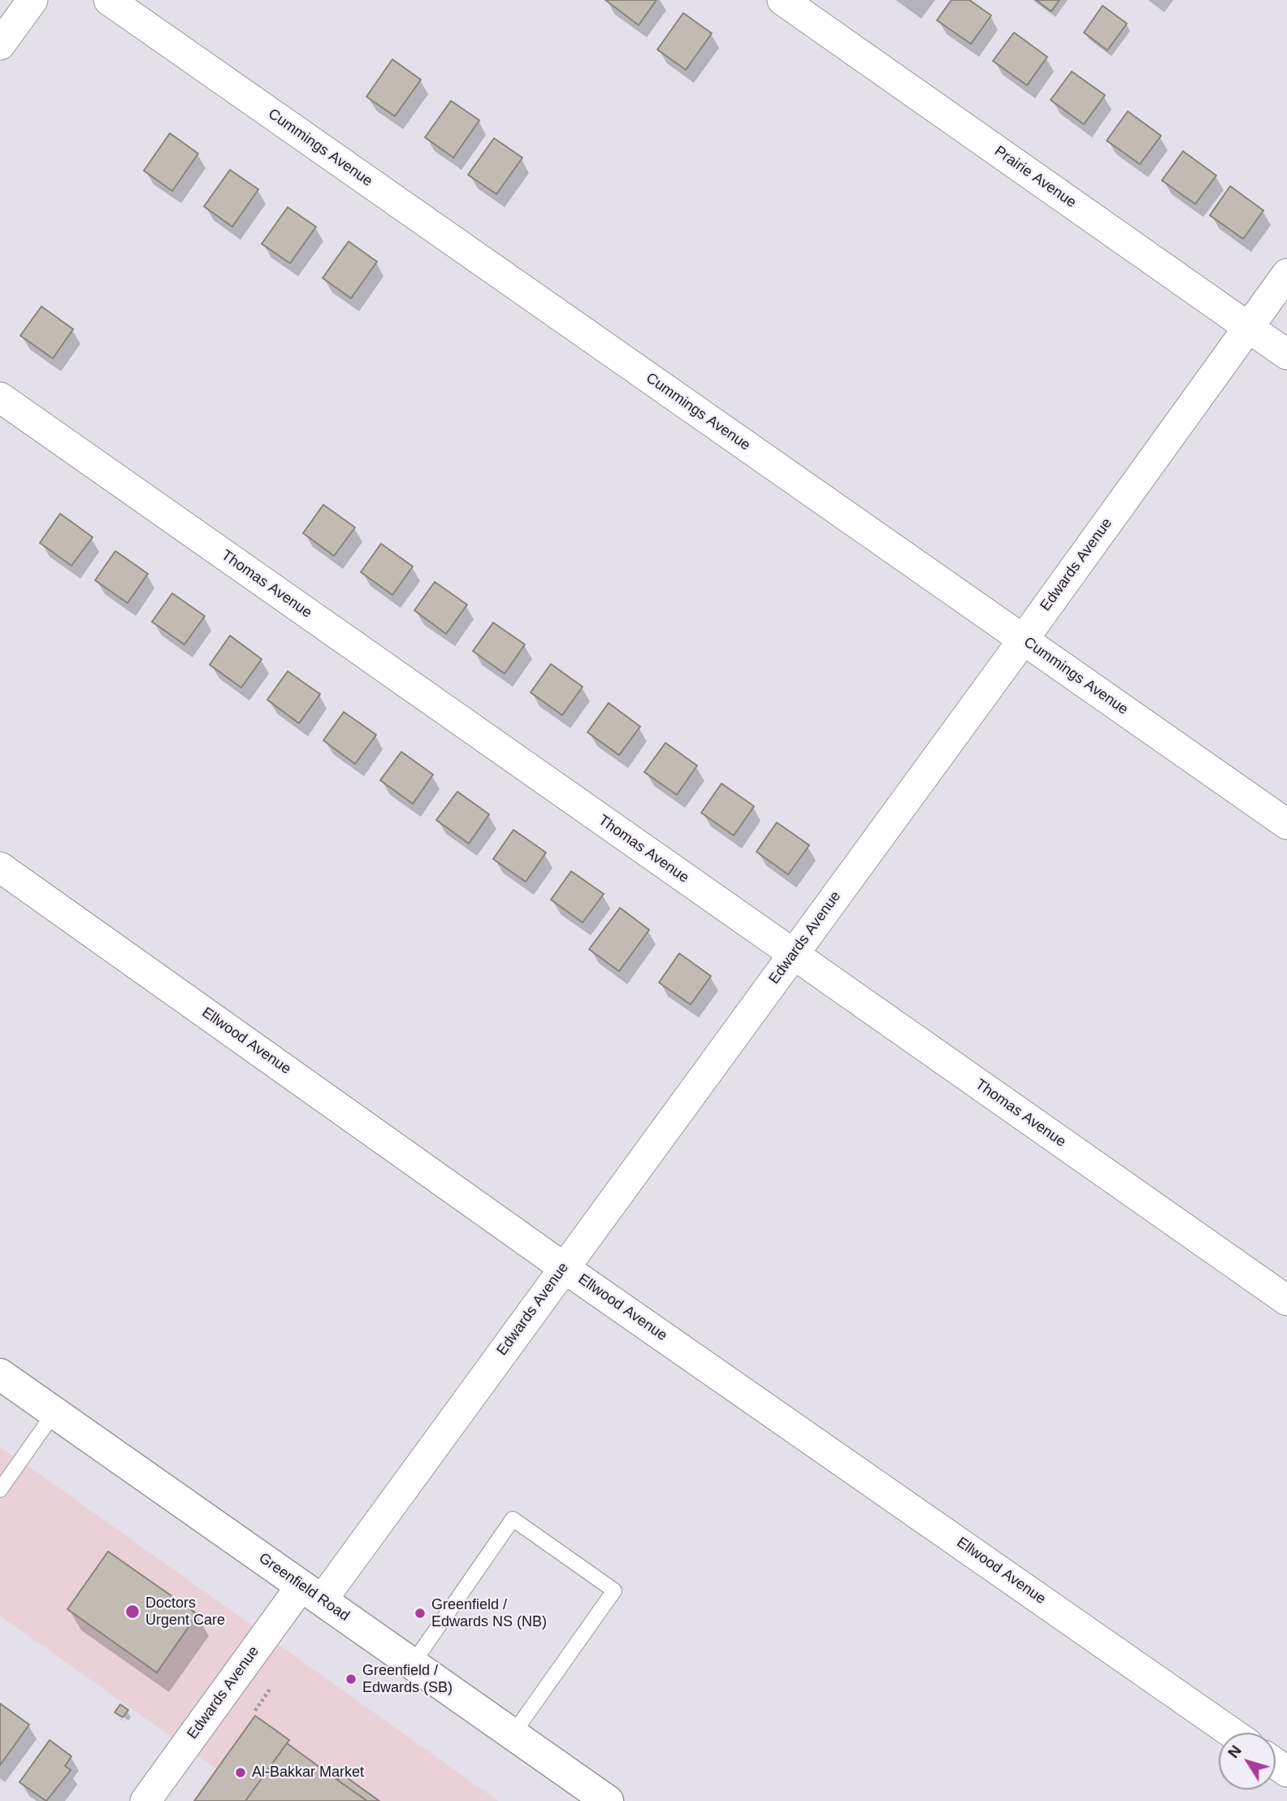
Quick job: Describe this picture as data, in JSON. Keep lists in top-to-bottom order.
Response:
{
  "streets": {
    "main road": ["Greenfield Road"],
    "street": [
      "Cummings Avenue",
      "Prairie Avenue",
      "Edwards Avenue",
      "Thomas Avenue",
      "Ellwood Avenue"
    ]
  },
  "crossings": [
    ["Cummings Avenue", "Edwards Avenue"],
    ["Prairie Avenue", "Edwards Avenue"],
    ["Edwards Avenue", "Thomas Avenue"],
    ["Edwards Avenue", "Ellwood Avenue"],
    ["Edwards Avenue", "Greenfield Road"]
  ],
  "places": [
    "Doctors Urgent Care",
    "Greenfield / Edwards NS (NB)",
    "Greenfield / Edwards (SB)",
    "Al-Bakkar Market"
  ],
  "north": "top left"
}
